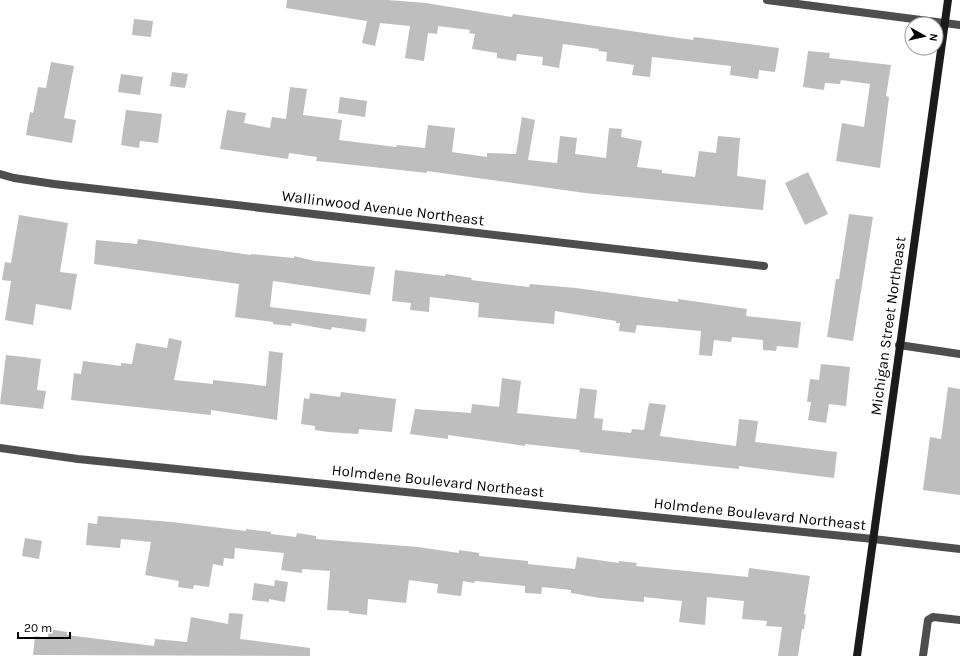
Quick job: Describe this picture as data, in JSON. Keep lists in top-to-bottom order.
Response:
{
  "streets": {
    "main road": ["Michigan Street Northeast"],
    "street": ["Wallinwood Avenue Northeast", "Holmdene Boulevard Northeast"]
  },
  "crossings": [
    ["Michigan Street Northeast", "Holmdene Boulevard Northeast"]
  ],
  "scale_bar": "20 m",
  "north": "right"
}
